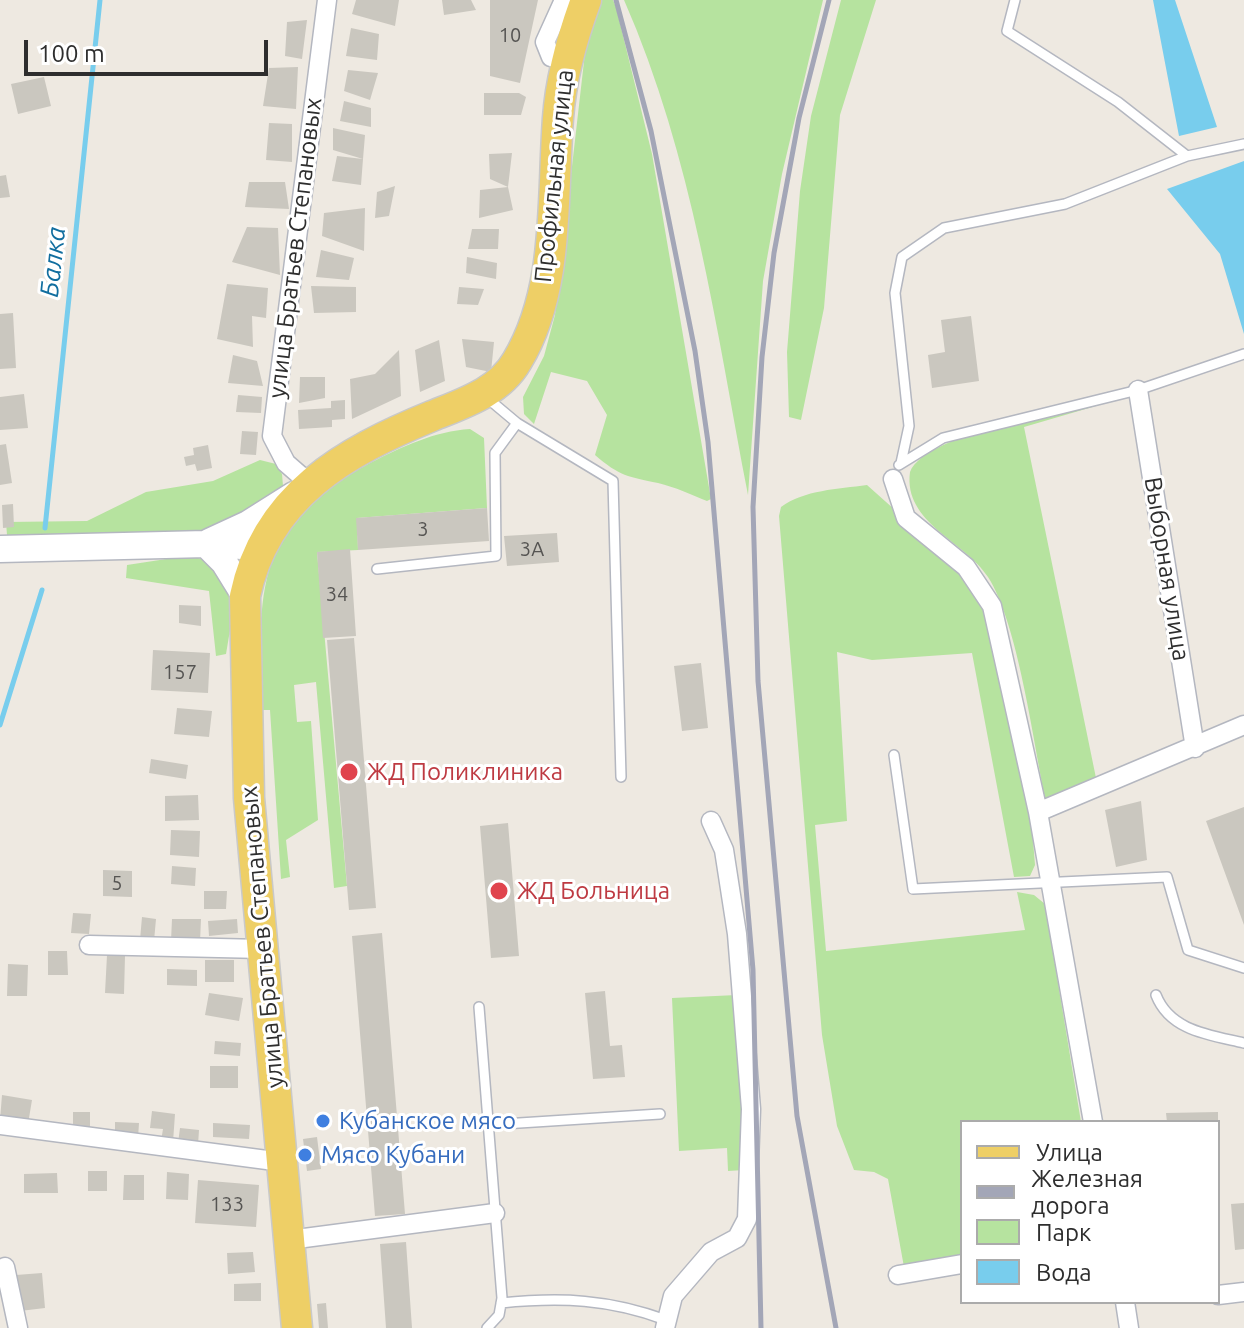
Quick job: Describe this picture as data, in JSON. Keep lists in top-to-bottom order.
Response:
{
  "streets": {
    "main road": ["Профильная улица", "улица Братьев Степановых"],
    "street": ["Выборная улица"]
  },
  "crossings": [
    ["Профильная улица", "улица Братьев Степановых"]
  ],
  "water": ["Балка"],
  "places": [
    "ЖД Поликлиника",
    "ЖД Больница",
    "Кубанское мясо",
    "Мясо Кубани"
  ],
  "house_numbers": [
    "10",
    "3",
    "3А",
    "34",
    "157",
    "5",
    "133"
  ],
  "legend": [
    "Улица",
    "Железная дорога",
    "Парк",
    "Вода"
  ],
  "scale_bar": "100 m"
}
